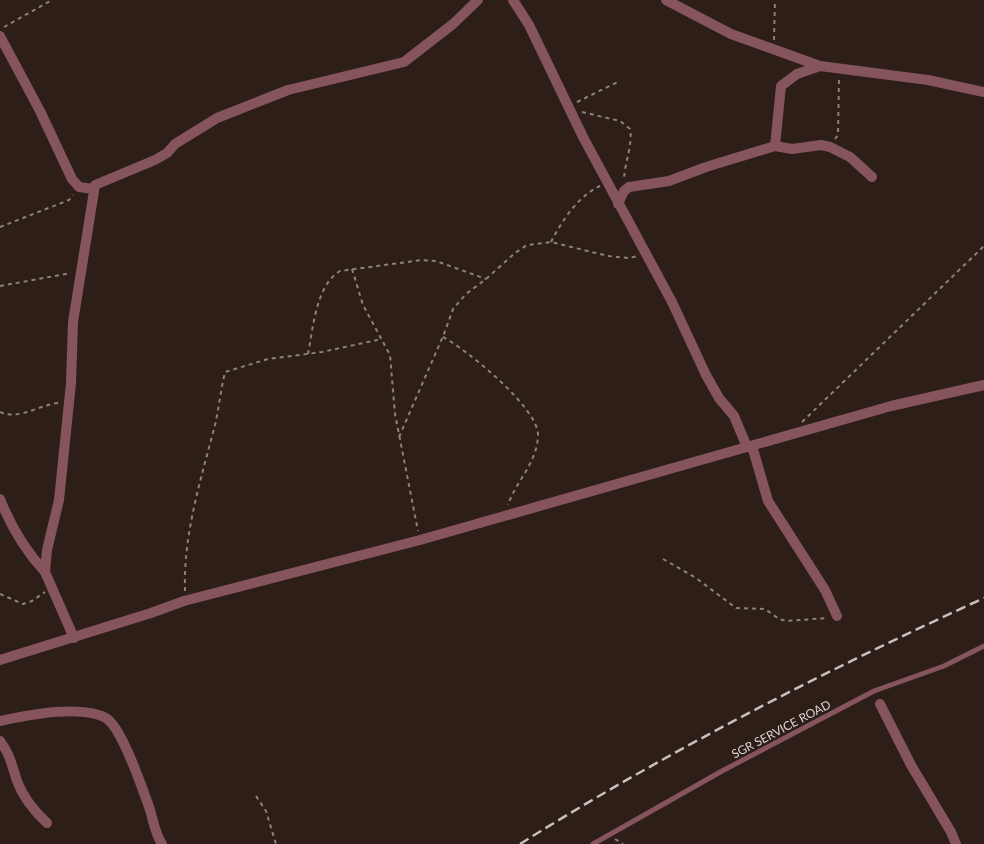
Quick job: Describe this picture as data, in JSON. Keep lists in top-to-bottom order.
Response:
{
  "streets": {
    "lane": ["SGR SERVICE ROAD"]
  }
}
